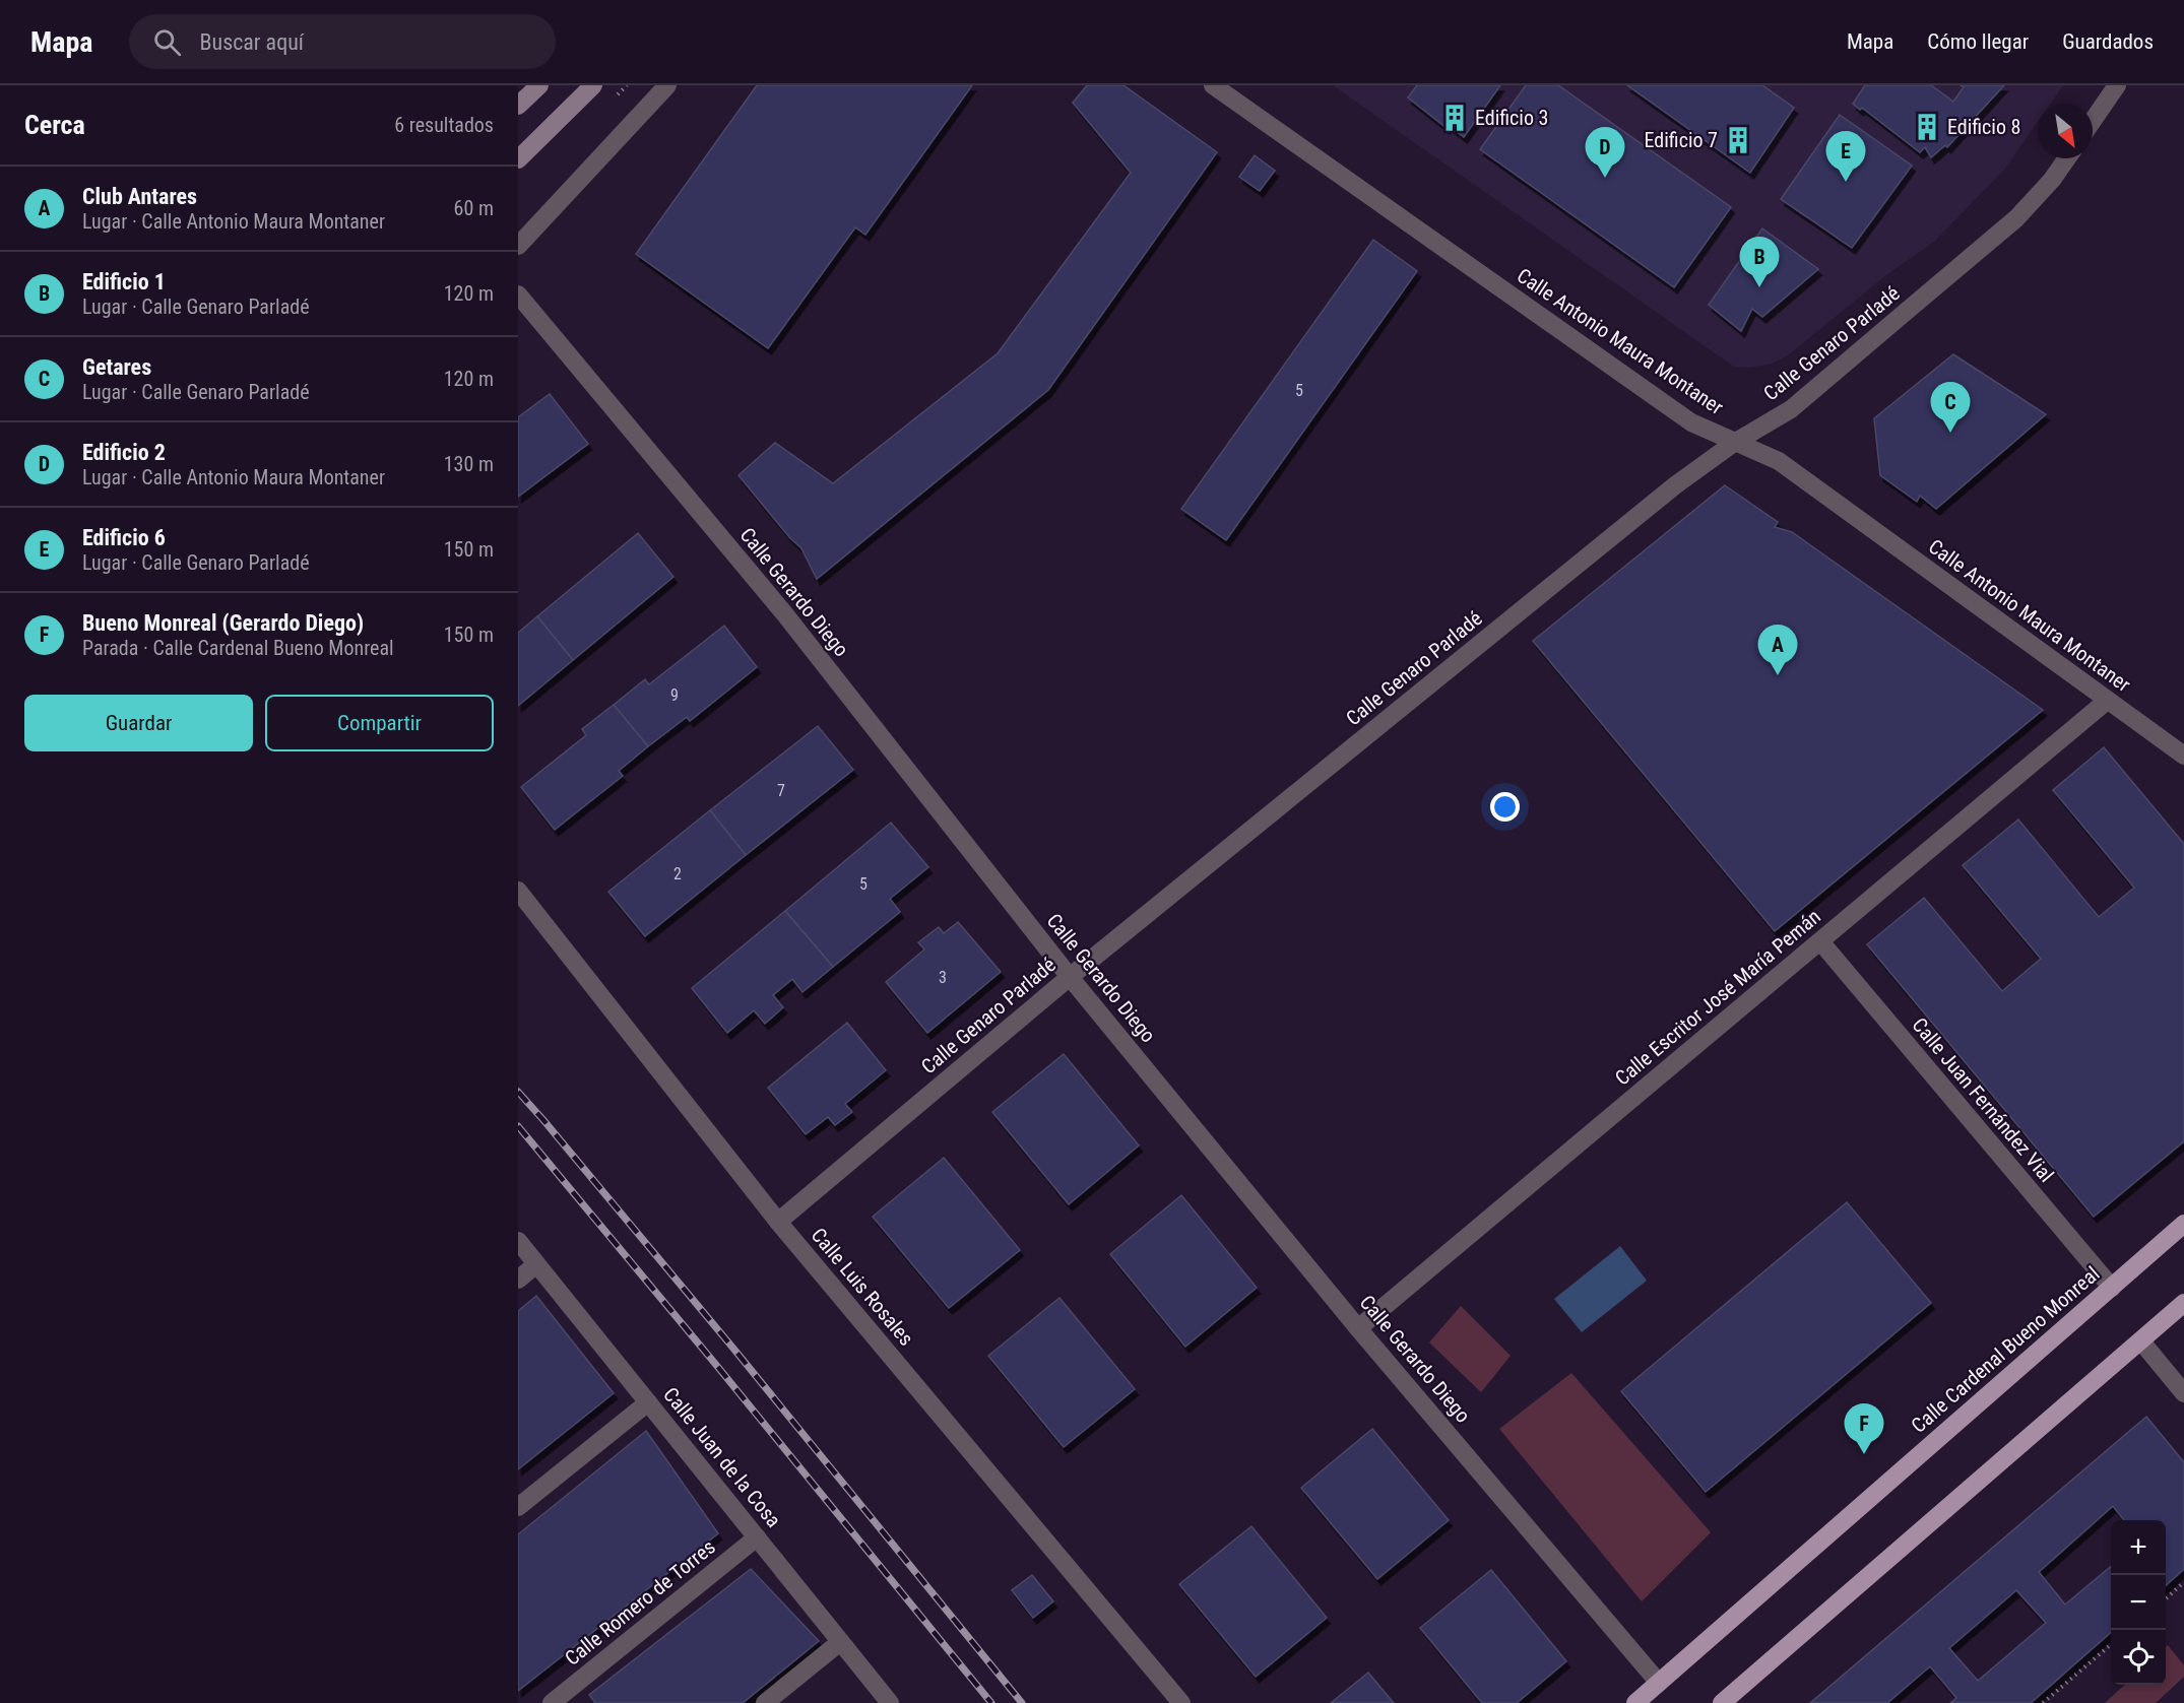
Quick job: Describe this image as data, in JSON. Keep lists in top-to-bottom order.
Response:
{
  "streets": {
    "main road": ["Calle Cardenal Bueno Monreal"],
    "street": [
      "Calle Antonio Maura Montaner",
      "Calle Genaro Parladé",
      "Calle Gerardo Diego",
      "Calle Escritor José María Pemán",
      "Calle Juan Fernández Vial",
      "Calle Luis Rosales",
      "Calle Juan de la Cosa",
      "Calle Romero de Torres"
    ]
  },
  "crossings": [
    ["Calle Antonio Maura Montaner", "Calle Genaro Parladé"],
    ["Calle Antonio Maura Montaner", "Calle Escritor José María Pemán"],
    ["Calle Genaro Parladé", "Calle Gerardo Diego"],
    ["Calle Genaro Parladé", "Calle Luis Rosales"],
    ["Calle Gerardo Diego", "Calle Escritor José María Pemán"],
    ["Calle Gerardo Diego", "Calle Cardenal Bueno Monreal"],
    ["Calle Escritor José María Pemán", "Calle Juan Fernández Vial"],
    ["Calle Juan Fernández Vial", "Calle Cardenal Bueno Monreal"],
    ["Calle Juan de la Cosa", "Calle Romero de Torres"]
  ],
  "places": {
    "building": ["Edificio 3", "Edificio 8", "Edificio 7"]
  },
  "house_numbers": [
    "5",
    "9",
    "7",
    "2",
    "5",
    "3"
  ],
  "north": "bottom right",
  "page": {
    "header": "Mapa",
    "search": "Buscar aquí",
    "nav": ["Mapa", "Cómo llegar", "Guardados"],
    "heading": ["Cerca", "6 resultados"],
    "pins": [
      "D",
      "E",
      "B",
      "C",
      "A",
      "F"
    ],
    "list": [
      {
        "mark": "A",
        "name": "Club Antares",
        "note": "Lugar · Calle Antonio Maura Montaner",
        "value": "60 m"
      },
      {
        "mark": "B",
        "name": "Edificio 1",
        "note": "Lugar · Calle Genaro Parladé",
        "value": "120 m"
      },
      {
        "mark": "C",
        "name": "Getares",
        "note": "Lugar · Calle Genaro Parladé",
        "value": "120 m"
      },
      {
        "mark": "D",
        "name": "Edificio 2",
        "note": "Lugar · Calle Antonio Maura Montaner",
        "value": "130 m"
      },
      {
        "mark": "E",
        "name": "Edificio 6",
        "note": "Lugar · Calle Genaro Parladé",
        "value": "150 m"
      },
      {
        "mark": "F",
        "name": "Bueno Monreal (Gerardo Diego)",
        "note": "Parada · Calle Cardenal Bueno Monreal",
        "value": "150 m"
      }
    ],
    "buttons": ["Guardar", "Compartir"],
    "map_buttons": ["+", "−"]
  }
}
